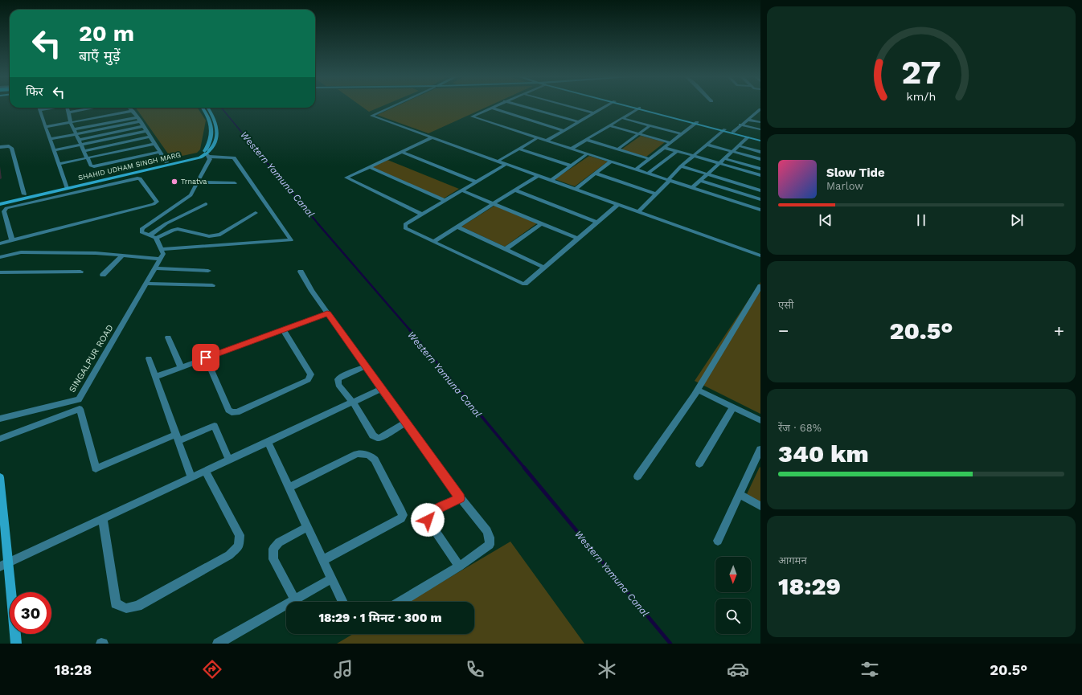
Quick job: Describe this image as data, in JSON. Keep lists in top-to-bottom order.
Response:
{
  "streets": {
    "street": ["SHAHID UDHAM SINGH MARG", "SINGALPUR ROAD"]
  },
  "water": ["Western Yamuna Canal"],
  "places": ["Trnatva"],
  "north": "bottom",
  "page": {
    "turn": ["20 m", "बाएँ मुड़ें"],
    "then": "फिर",
    "song": ["Slow Tide", "Marlow"],
    "tile": [
      "एसी",
      ["रेंज · 68%", "340 km"],
      ["आगमन", "18:29"]
    ],
    "heat": ["−", "20.5°", "+"],
    "limit": "30",
    "trip": "18:29 · 1 मिनट · 300 m",
    "tabs": ["18:28", "20.5°"],
    "gauge": ["27", "km/h"]
  }
}
